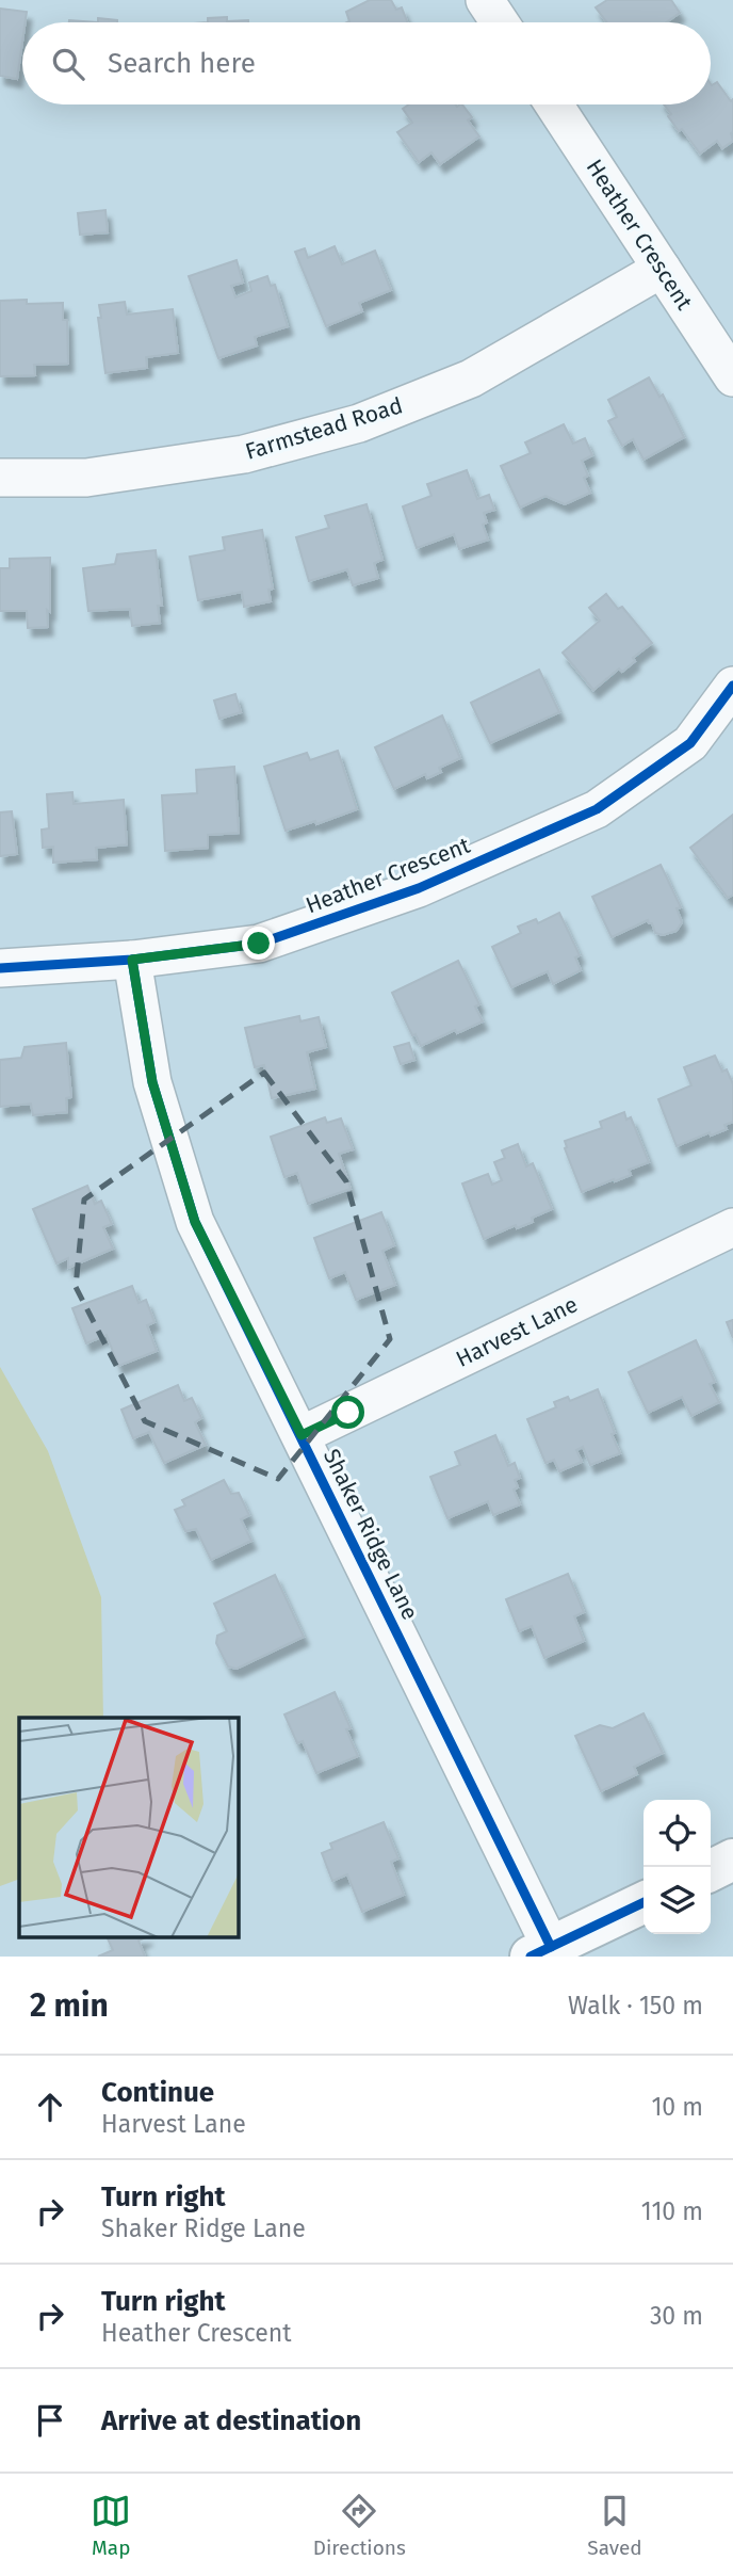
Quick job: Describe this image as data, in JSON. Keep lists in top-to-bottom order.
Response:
{
  "streets": {
    "street": [
      "Heather Crescent",
      "Farmstead Road",
      "Harvest Lane",
      "Shaker Ridge Lane"
    ]
  },
  "crossings": [
    ["Heather Crescent", "Farmstead Road"],
    ["Heather Crescent", "Shaker Ridge Lane"],
    ["Harvest Lane", "Shaker Ridge Lane"]
  ],
  "page": {
    "search": "Search here",
    "heading": ["2 min", "Walk · 150 m"],
    "list": [
      ["Continue", "Harvest Lane", "10 m"],
      ["Turn right", "Shaker Ridge Lane", "110 m"],
      ["Turn right", "Heather Crescent", "30 m"],
      "Arrive at destination"
    ],
    "nav": ["Map", "Directions", "Saved"]
  }
}
